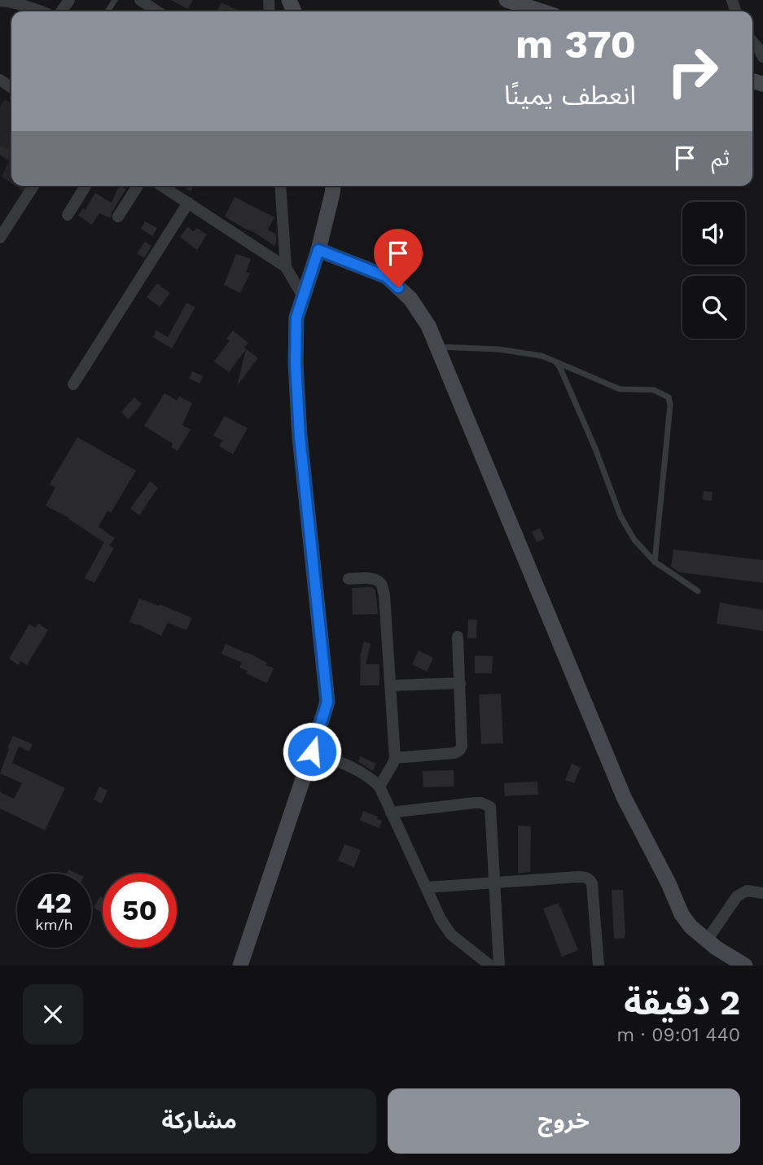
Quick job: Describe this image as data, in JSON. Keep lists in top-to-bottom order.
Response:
{
  "page": {
    "turn": ["370 m", "انعطف يمينًا"],
    "then": "ثم",
    "speed": "42 km/h",
    "limit": "50",
    "heading": ["2 دقيقة", "440 m · 09:01"],
    "buttons": ["خروج", "مشاركة"]
  }
}
